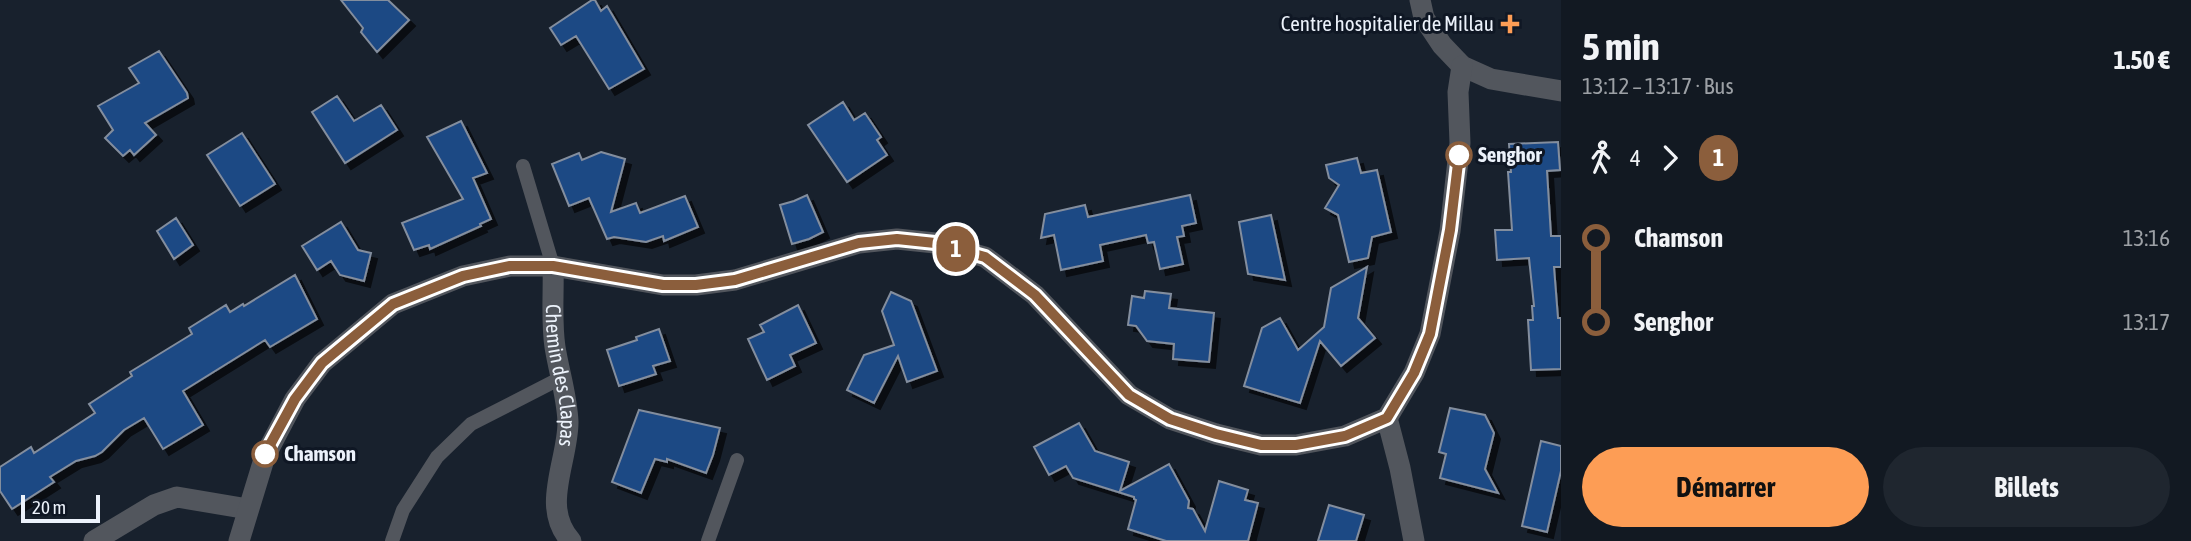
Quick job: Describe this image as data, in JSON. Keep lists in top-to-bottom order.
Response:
{
  "streets": {
    "street": ["Chemin des Clapas"]
  },
  "places": {
    "health": ["Centre hospitalier de Millau"],
    "other": ["Senghor", "Chamson"]
  },
  "lines": ["bus line 1"],
  "scale_bar": "20 m",
  "page": {
    "on_map": "1",
    "heading": ["5 min", "13:12 – 13:17 · Bus", "1.50 €"],
    "legs": ["4", "1"],
    "list": [
      {
        "name": "Chamson",
        "value": "13:16"
      },
      {
        "name": "Senghor",
        "value": "13:17"
      }
    ],
    "buttons": ["Démarrer", "Billets"],
    "scale": "20 m"
  }
}
